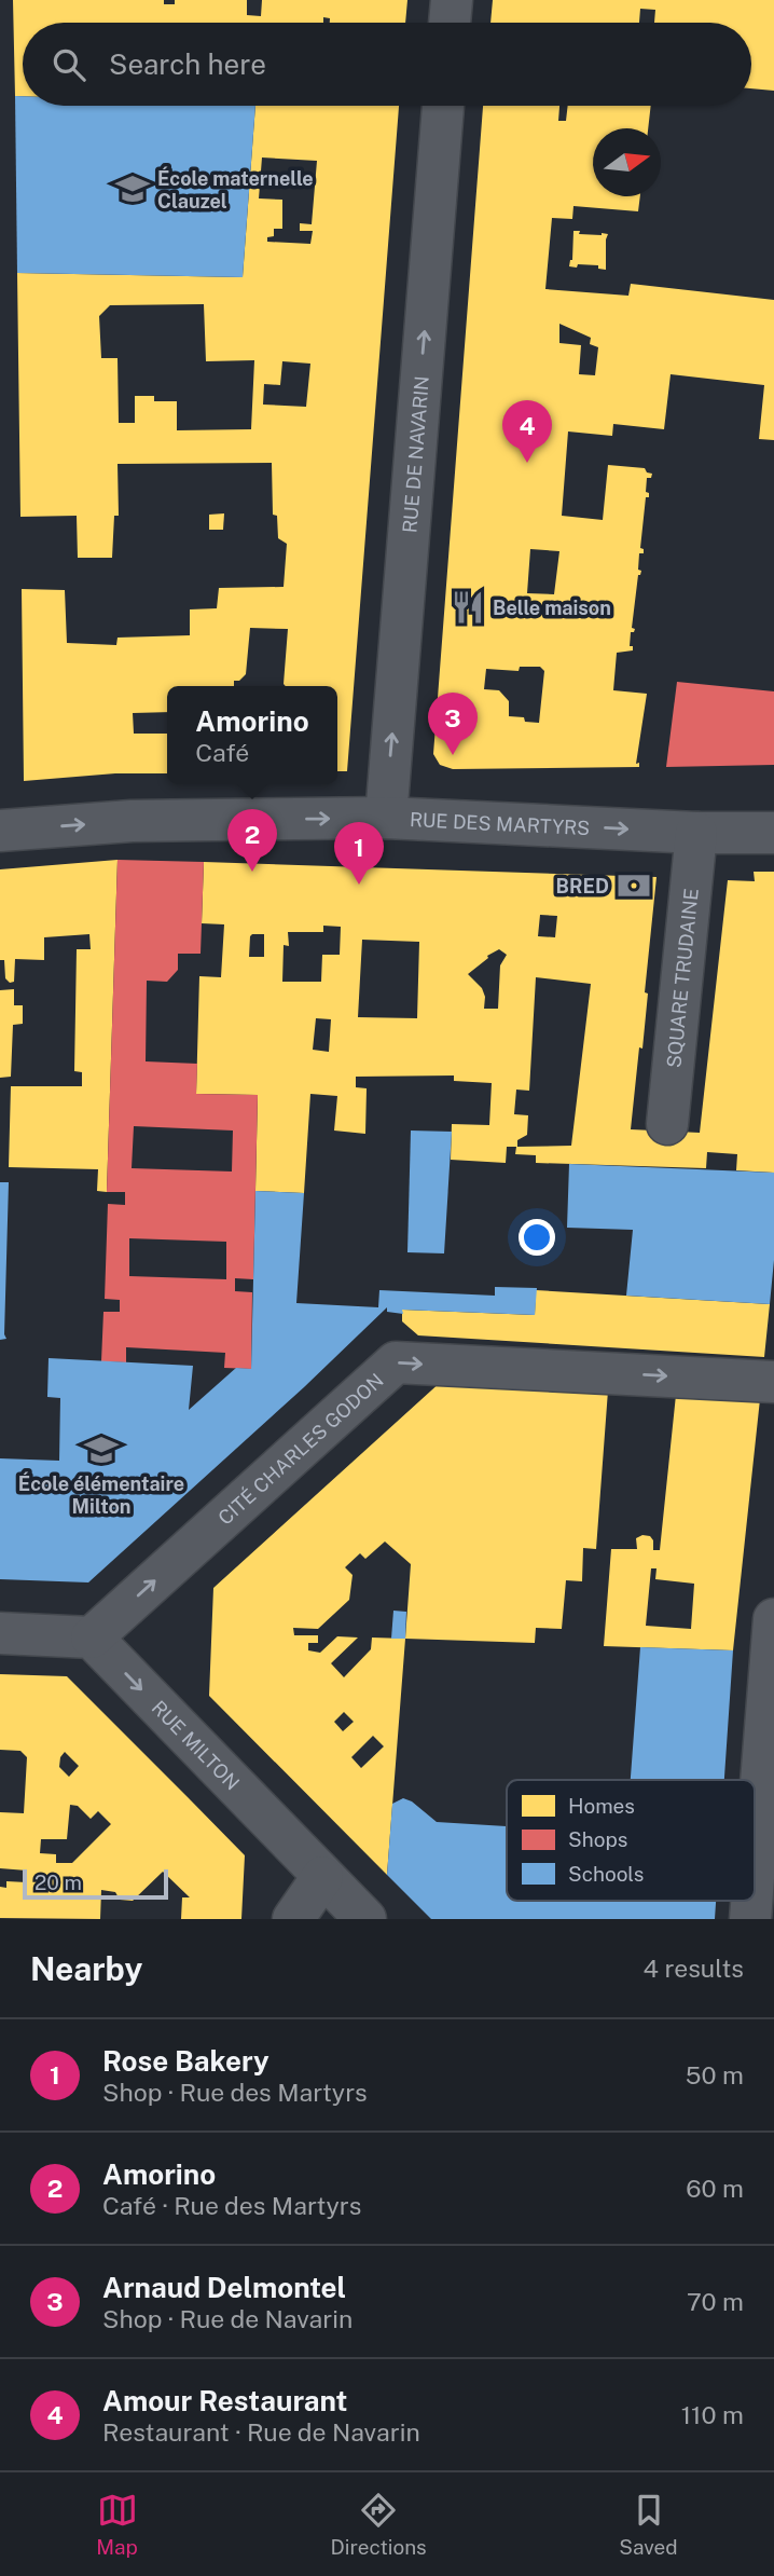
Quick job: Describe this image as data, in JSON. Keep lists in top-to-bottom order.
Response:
{
  "streets": {
    "street": [
      "RUE DE NAVARIN",
      "RUE DES MARTYRS",
      "SQUARE TRUDAINE",
      "CITÉ CHARLES GODON",
      "RUE MILTON"
    ]
  },
  "crossings": [
    ["RUE DE NAVARIN", "RUE DES MARTYRS"],
    ["RUE DES MARTYRS", "SQUARE TRUDAINE"],
    ["CITÉ CHARLES GODON", "RUE MILTON"]
  ],
  "one_way": [
    "RUE DE NAVARIN",
    "RUE DES MARTYRS",
    "CITÉ CHARLES GODON",
    "RUE MILTON"
  ],
  "places": {
    "school or university": ["École maternelle Clauzel", "École élémentaire Milton"],
    "restaurant": ["Belle maison"],
    "bank": ["BRED"]
  },
  "legend": ["Homes", "Shops", "Schools"],
  "scale_bar": "20 m",
  "north": "right",
  "page": {
    "search": "Search here",
    "pins": [
      "4",
      "3",
      "2",
      "1"
    ],
    "popup": ["Amorino", "Café"],
    "scale": "20 m",
    "heading": ["Nearby", "4 results"],
    "list": [
      {
        "mark": "1",
        "name": "Rose Bakery",
        "note": "Shop · Rue des Martyrs",
        "value": "50 m"
      },
      {
        "mark": "2",
        "name": "Amorino",
        "note": "Café · Rue des Martyrs",
        "value": "60 m"
      },
      {
        "mark": "3",
        "name": "Arnaud Delmontel",
        "note": "Shop · Rue de Navarin",
        "value": "70 m"
      },
      {
        "mark": "4",
        "name": "Amour Restaurant",
        "note": "Restaurant · Rue de Navarin",
        "value": "110 m"
      }
    ],
    "nav": ["Map", "Directions", "Saved"]
  }
}
